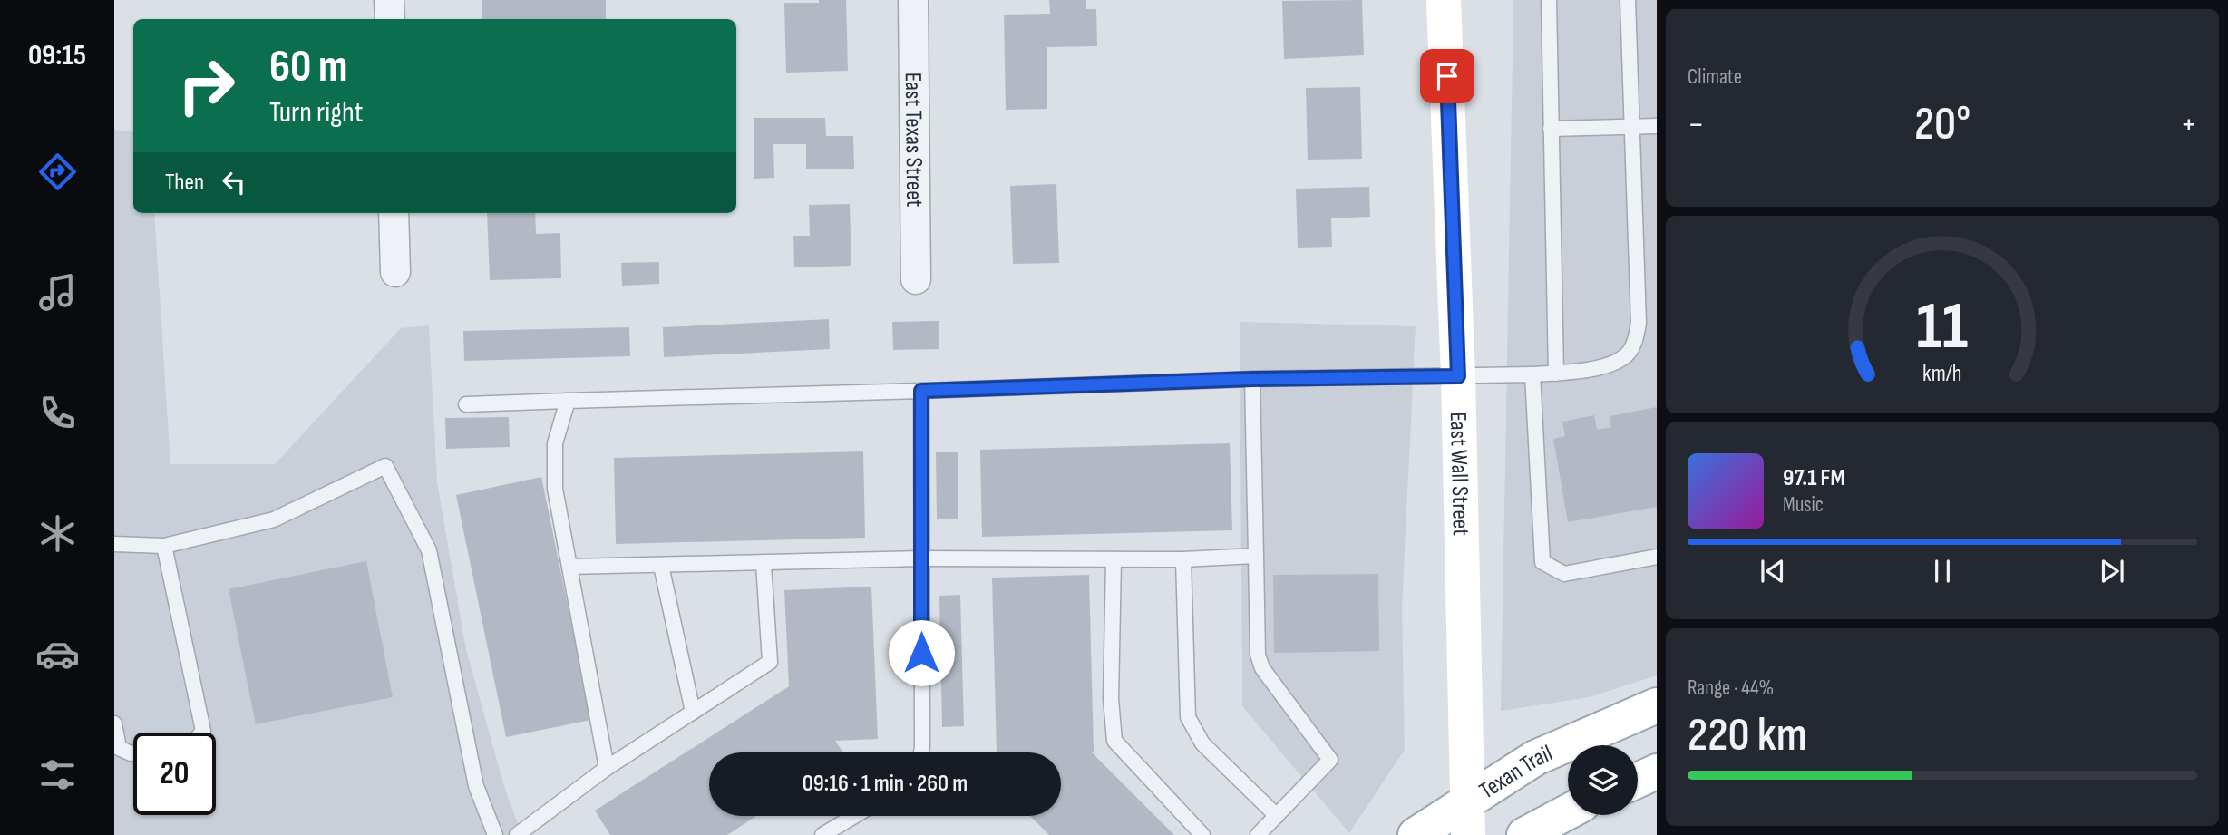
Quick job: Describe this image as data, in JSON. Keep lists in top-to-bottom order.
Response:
{
  "streets": {
    "street": ["East Texas Street", "East Wall Street", "Texan Trail"]
  },
  "crossings": [
    ["East Wall Street", "Texan Trail"]
  ],
  "page": {
    "tabs": "09:15",
    "tile": [
      "Climate",
      ["Range · 44%", "220 km"]
    ],
    "turn": ["60 m", "Turn right"],
    "heat": ["−", "20°", "+"],
    "then": "Then",
    "song": ["97.1 FM", "Music"],
    "limit": "20",
    "trip": "09:16 · 1 min · 260 m",
    "gauge": ["11", "km/h"]
  }
}
